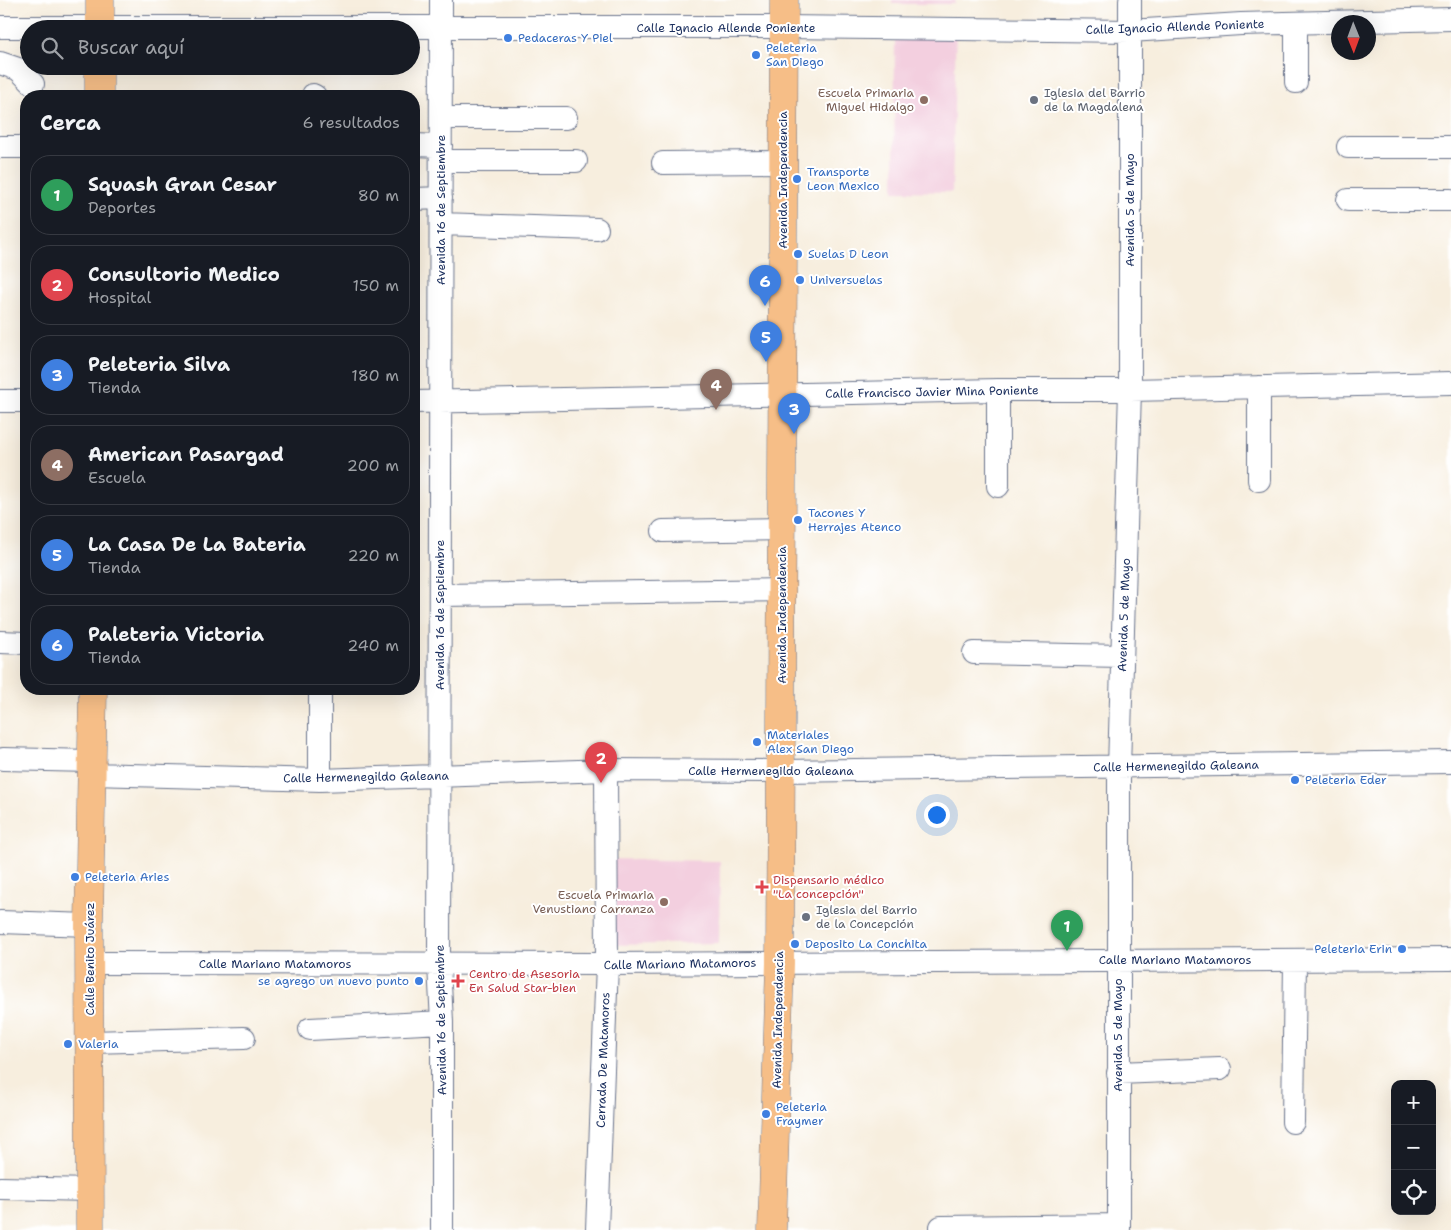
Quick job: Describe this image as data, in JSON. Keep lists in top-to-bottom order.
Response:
{
  "streets": {
    "main road": ["Avenida Independencia", "Calle Benito Juárez"],
    "street": [
      "Calle Ignacio Allende Poniente",
      "Avenida 16 de Septiembre",
      "Avenida 5 de Mayo",
      "Calle Francisco Javier Mina Poniente",
      "Calle Hermenegildo Galeana",
      "Calle Mariano Matamoros",
      "Cerrada De Matamoros"
    ]
  },
  "crossings": [
    ["Calle Ignacio Allende Poniente", "Avenida Independencia"],
    ["Calle Ignacio Allende Poniente", "Avenida 16 de Septiembre"],
    ["Calle Ignacio Allende Poniente", "Avenida 5 de Mayo"],
    ["Avenida Independencia", "Calle Francisco Javier Mina Poniente"],
    ["Avenida Independencia", "Calle Hermenegildo Galeana"],
    ["Avenida Independencia", "Calle Mariano Matamoros"],
    ["Avenida 16 de Septiembre", "Calle Francisco Javier Mina Poniente"],
    ["Avenida 16 de Septiembre", "Calle Hermenegildo Galeana"],
    ["Avenida 16 de Septiembre", "Calle Mariano Matamoros"],
    ["Avenida 5 de Mayo", "Calle Francisco Javier Mina Poniente"],
    ["Avenida 5 de Mayo", "Calle Hermenegildo Galeana"],
    ["Avenida 5 de Mayo", "Calle Mariano Matamoros"],
    ["Calle Hermenegildo Galeana", "Calle Benito Juárez"],
    ["Calle Hermenegildo Galeana", "Cerrada De Matamoros"],
    ["Calle Benito Juárez", "Calle Mariano Matamoros"],
    ["Calle Mariano Matamoros", "Cerrada De Matamoros"]
  ],
  "places": {
    "other": [
      "Pedaceras Y Piel",
      "Peleteria San Diego",
      "Escuela Primaria Miguel Hidalgo",
      "Iglesia del Barrio de la Magdalena",
      "Transporte Leon Mexico",
      "Suelas D Leon",
      "Universuelas",
      "Tacones Y Herrajes Atenco",
      "Materiales Alex San Diego",
      "Peleteria Eder",
      "Peleteria Aries",
      "Escuela Primaria Venustiano Carranza",
      "Iglesia del Barrio de la Concepción",
      "Deposito La Conchita",
      "Peleteria Erin",
      "se agrego un nuevo punto",
      "Valeria",
      "Peleteria Fraymer"
    ],
    "health": ["Dispensario médico \"La concepción\"", "Centro de Asesoria En Salud Star-bien"]
  },
  "north": "bottom",
  "page": {
    "search": "Buscar aquí",
    "heading": ["Cerca", "6 resultados"],
    "list": [
      {
        "mark": "1",
        "name": "Squash Gran Cesar",
        "note": "Deportes",
        "value": "80 m"
      },
      {
        "mark": "2",
        "name": "Consultorio Medico",
        "note": "Hospital",
        "value": "150 m"
      },
      {
        "mark": "3",
        "name": "Peleteria Silva",
        "note": "Tienda",
        "value": "180 m"
      },
      {
        "mark": "4",
        "name": "American Pasargad",
        "note": "Escuela",
        "value": "200 m"
      },
      {
        "mark": "5",
        "name": "La Casa De La Bateria",
        "note": "Tienda",
        "value": "220 m"
      },
      {
        "mark": "6",
        "name": "Paleteria Victoria",
        "note": "Tienda",
        "value": "240 m"
      }
    ],
    "pins": [
      "6",
      "5",
      "4",
      "3",
      "2",
      "1"
    ],
    "map_buttons": ["+", "−"]
  }
}
